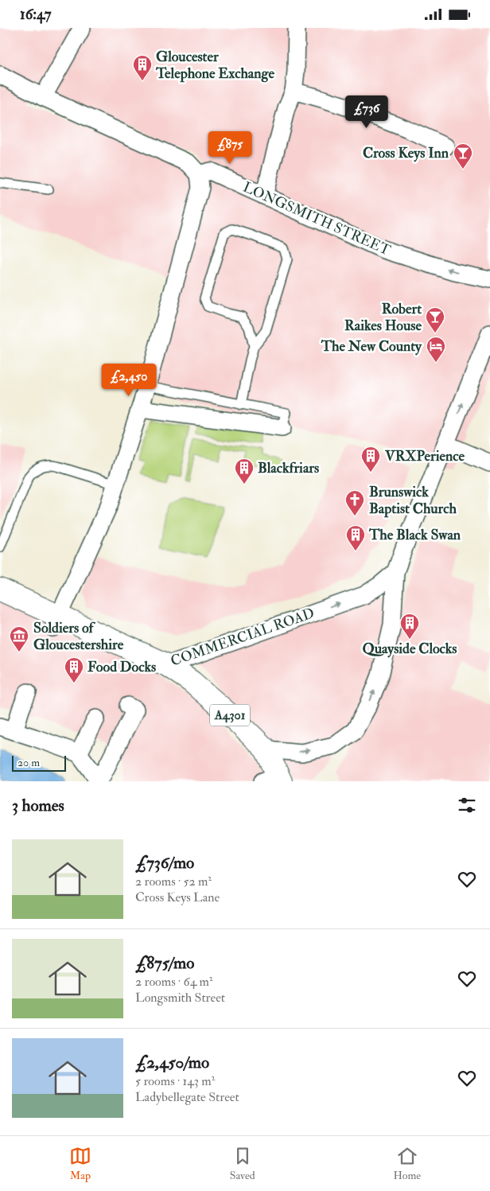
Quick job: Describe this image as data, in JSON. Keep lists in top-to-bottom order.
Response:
{
  "streets": {
    "main road": ["COMMERCIAL ROAD", "A4301"],
    "street": ["LONGSMITH STREET"]
  },
  "crossings": [
    ["COMMERCIAL ROAD", "A4301"]
  ],
  "one_way": ["COMMERCIAL ROAD"],
  "places": {
    "building": [
      "Gloucester Telephone Exchange",
      "VRXPerience",
      "Blackfriars",
      "The Black Swan",
      "Quayside Clocks",
      "Food Docks"
    ],
    "bar": ["Cross Keys Inn", "Robert Raikes House"],
    "hotel": ["The New County"],
    "church": ["Brunswick Baptist Church"],
    "museum": ["Soldiers of Gloucestershire"]
  },
  "scale_bar": "20 m",
  "page": {
    "status": "16:47",
    "price": ["£736", "£875", "£2,450"],
    "scale": "20 m",
    "heading": "3 homes",
    "list": [
      {
        "name": "£736/mo",
        "note": "2 rooms · 52 m² · Cross Keys Lane"
      },
      {
        "name": "£875/mo",
        "note": "2 rooms · 64 m² · Longsmith Street"
      },
      {
        "name": "£2,450/mo",
        "note": "5 rooms · 143 m² · Ladybellegate Street"
      }
    ],
    "tabs": ["Map", "Saved", "Home"]
  }
}
